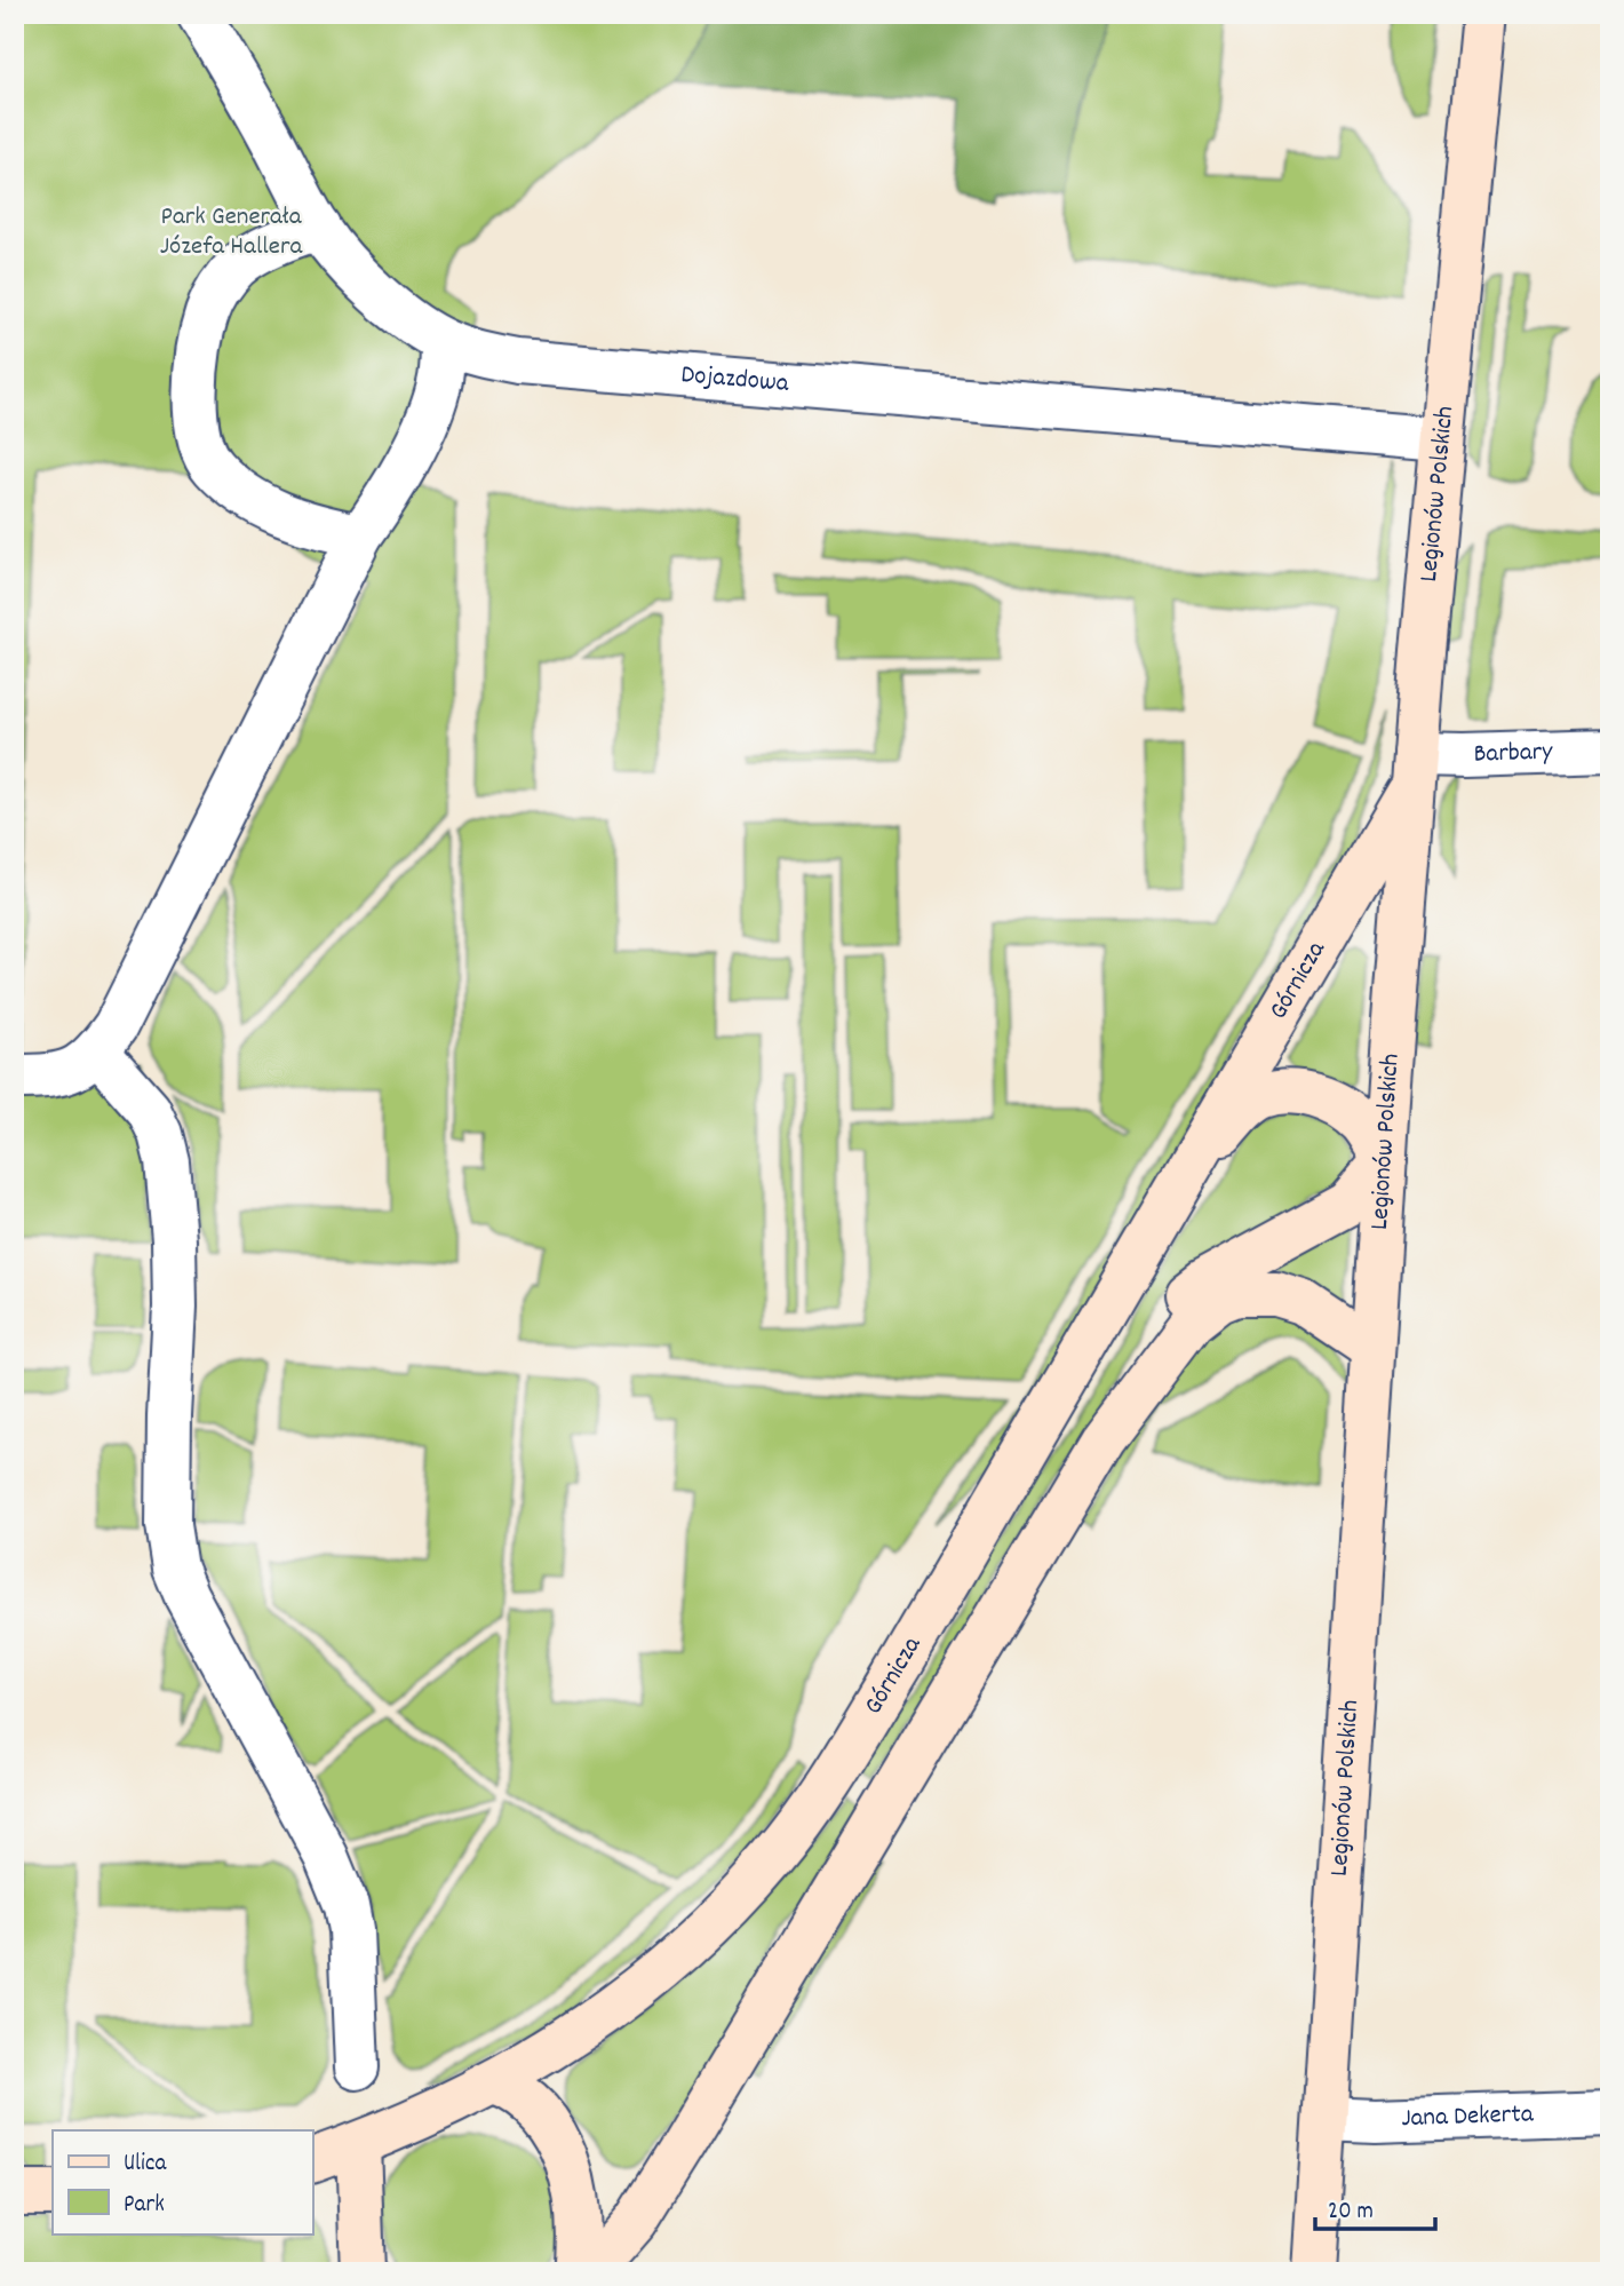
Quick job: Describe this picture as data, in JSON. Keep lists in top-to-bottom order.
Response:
{
  "streets": {
    "street": [
      "Dojazdowa",
      "Legionów Polskich",
      "Barbary",
      "Górnicza",
      "Jana Dekerta"
    ]
  },
  "crossings": [
    ["Dojazdowa", "Legionów Polskich"],
    ["Legionów Polskich", "Barbary"],
    ["Legionów Polskich", "Górnicza"],
    ["Legionów Polskich", "Jana Dekerta"],
    ["Barbary", "Górnicza"]
  ],
  "parks": ["Park Generała Józefa Hallera"],
  "legend": ["Ulica", "Park"],
  "scale_bar": "20 m"
}
